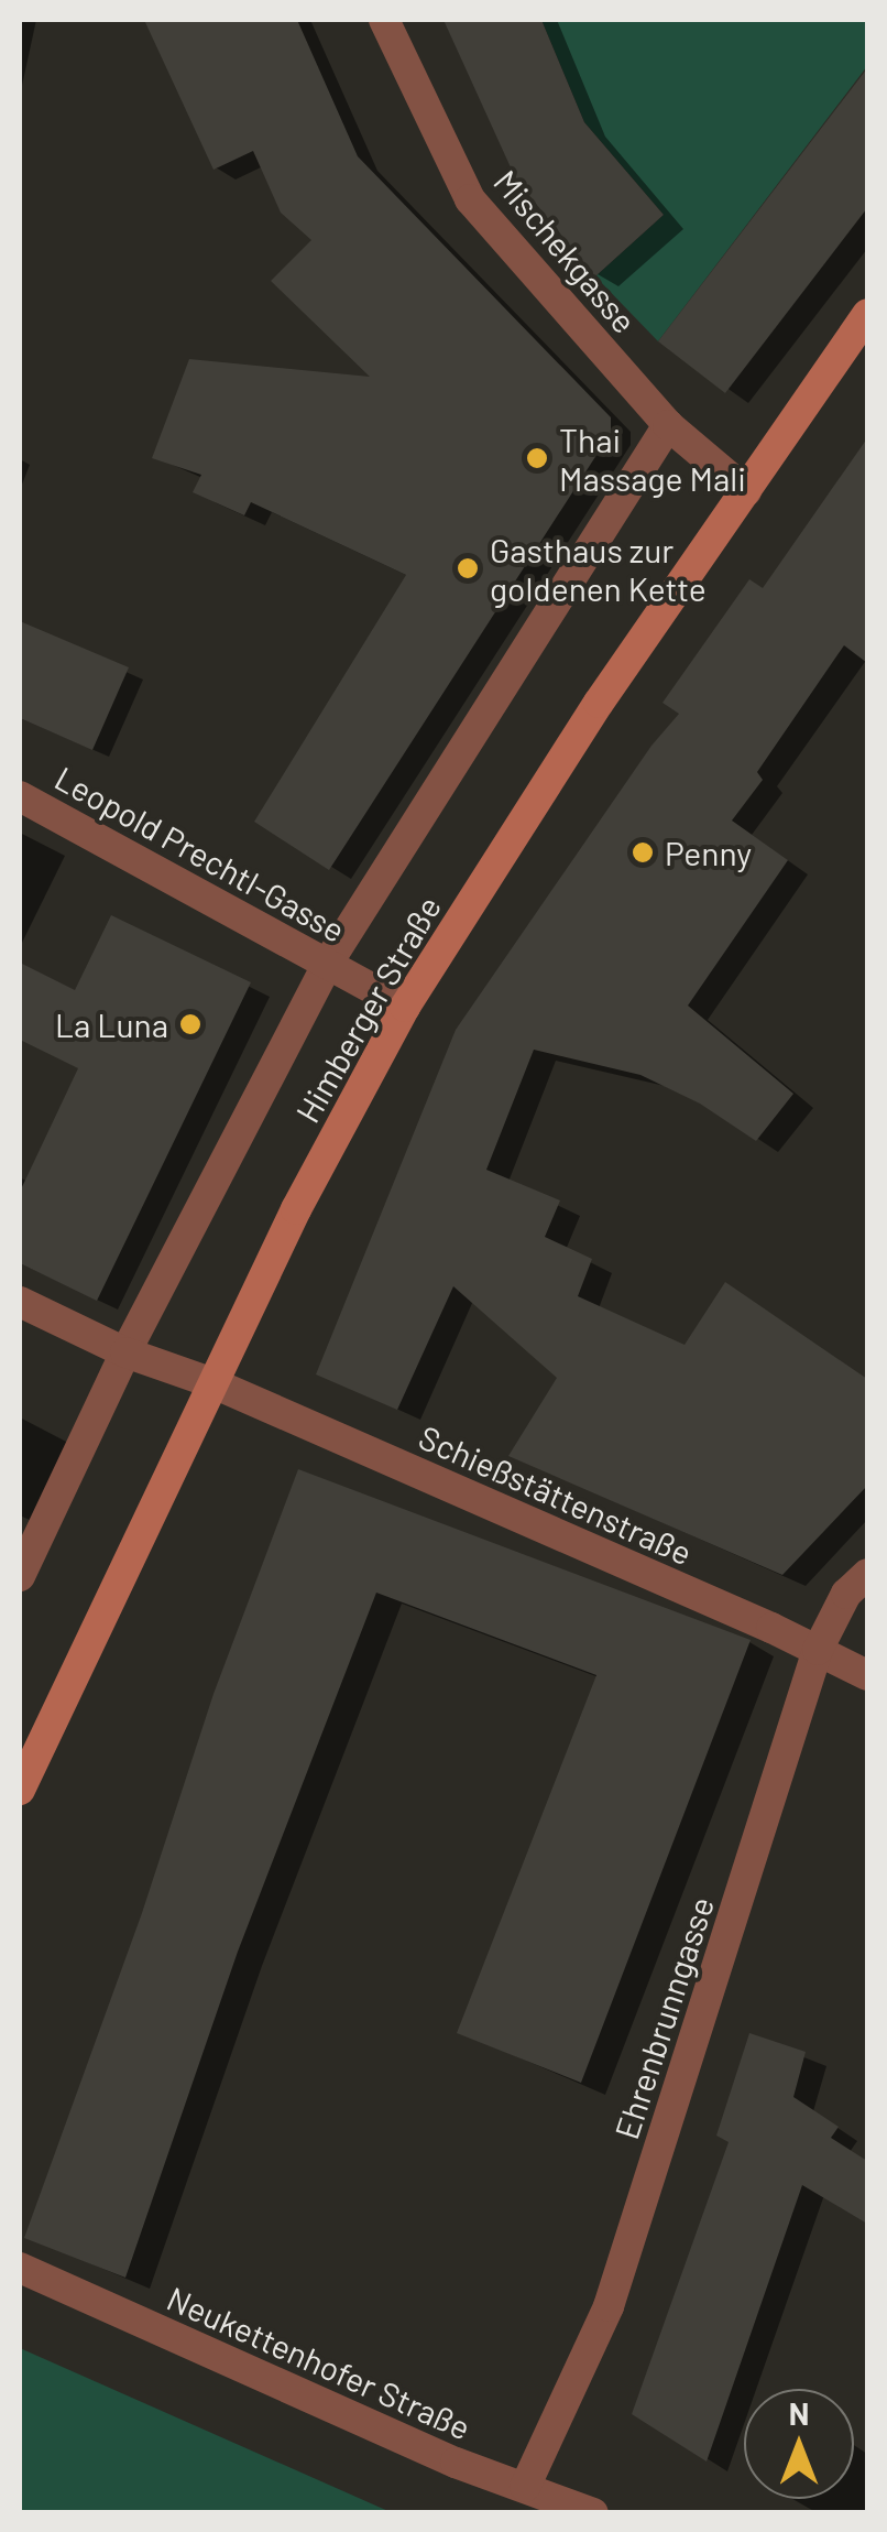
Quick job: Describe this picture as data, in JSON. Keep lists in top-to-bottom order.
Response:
{
  "streets": {
    "main road": ["Himberger Straße"],
    "street": [
      "Mischekgasse",
      "Leopold Prechtl-Gasse",
      "Schießstättenstraße",
      "Ehrenbrunngasse",
      "Neukettenhofer Straße"
    ]
  },
  "crossings": [
    ["Mischekgasse", "Himberger Straße"],
    ["Leopold Prechtl-Gasse", "Himberger Straße"],
    ["Himberger Straße", "Schießstättenstraße"],
    ["Schießstättenstraße", "Ehrenbrunngasse"],
    ["Ehrenbrunngasse", "Neukettenhofer Straße"]
  ],
  "places": [
    "Thai Massage Mali",
    "Gasthaus zur goldenen Kette",
    "Penny",
    "La Luna"
  ],
  "north": "top"
}
